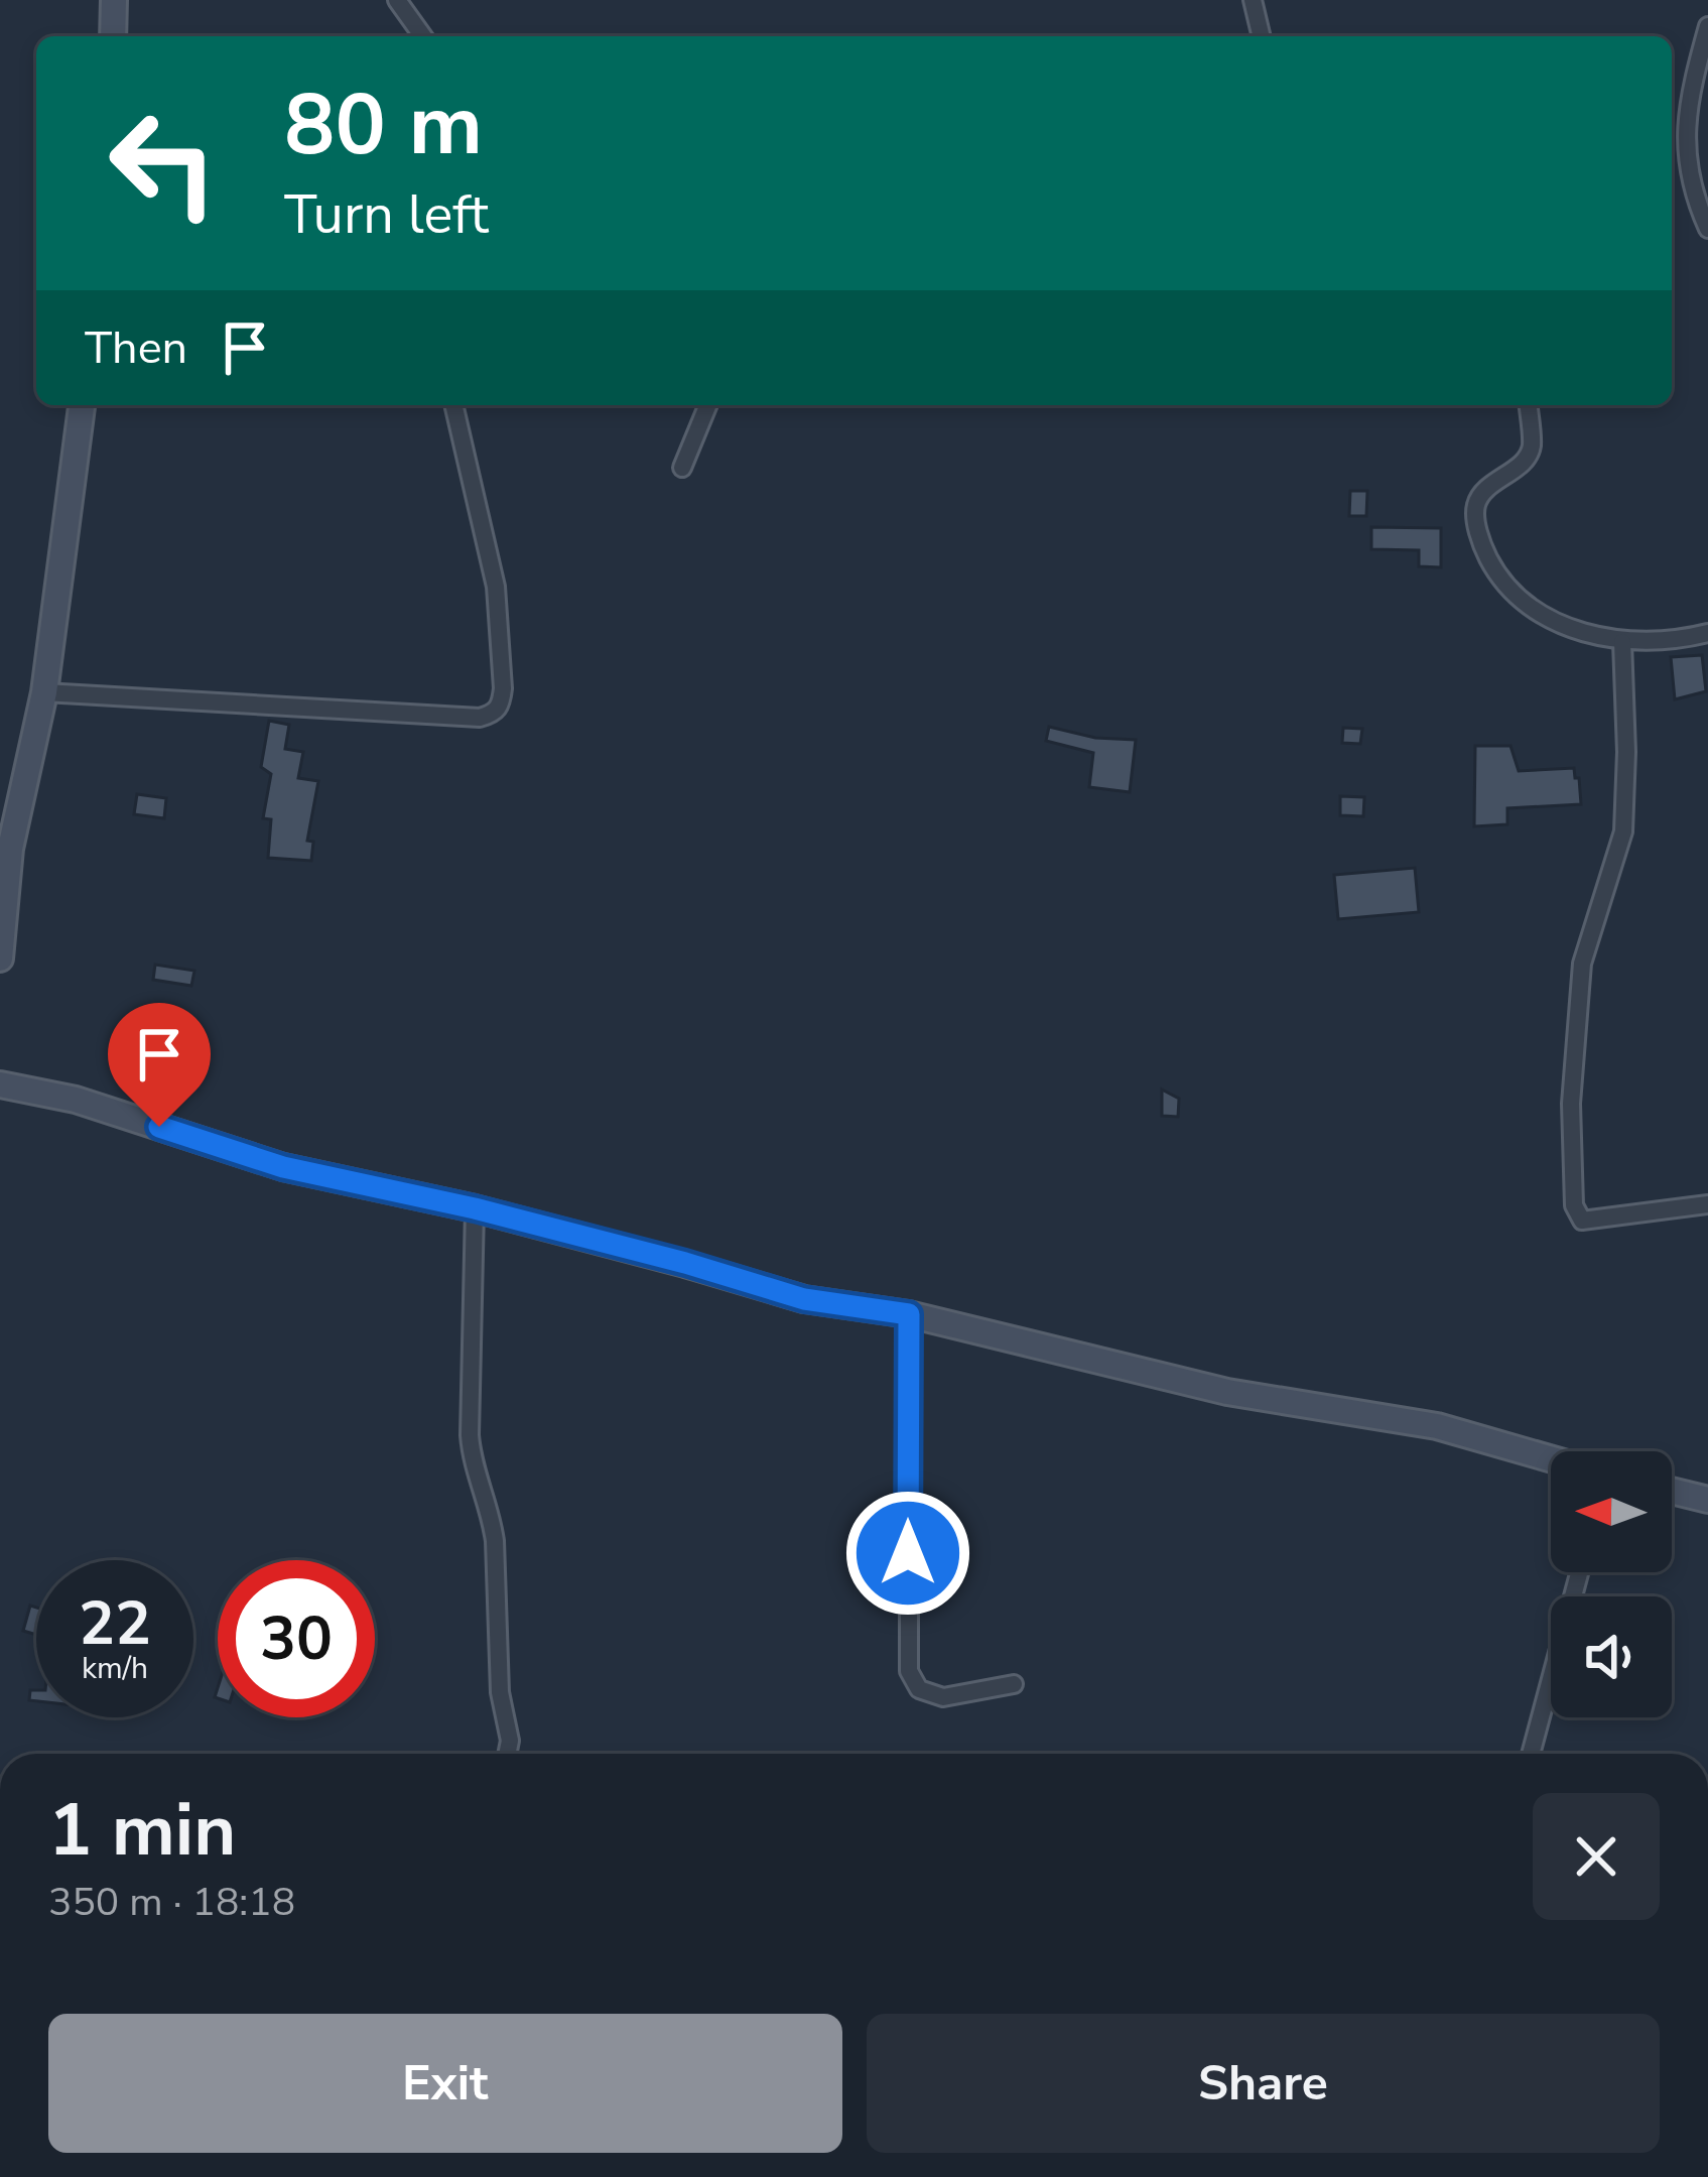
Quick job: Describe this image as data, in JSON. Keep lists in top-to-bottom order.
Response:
{
  "north": "left",
  "page": {
    "turn": ["80 m", "Turn left"],
    "then": "Then",
    "speed": "22 km/h",
    "limit": "30",
    "heading": ["1 min", "350 m · 18:18"],
    "buttons": ["Exit", "Share"]
  }
}
